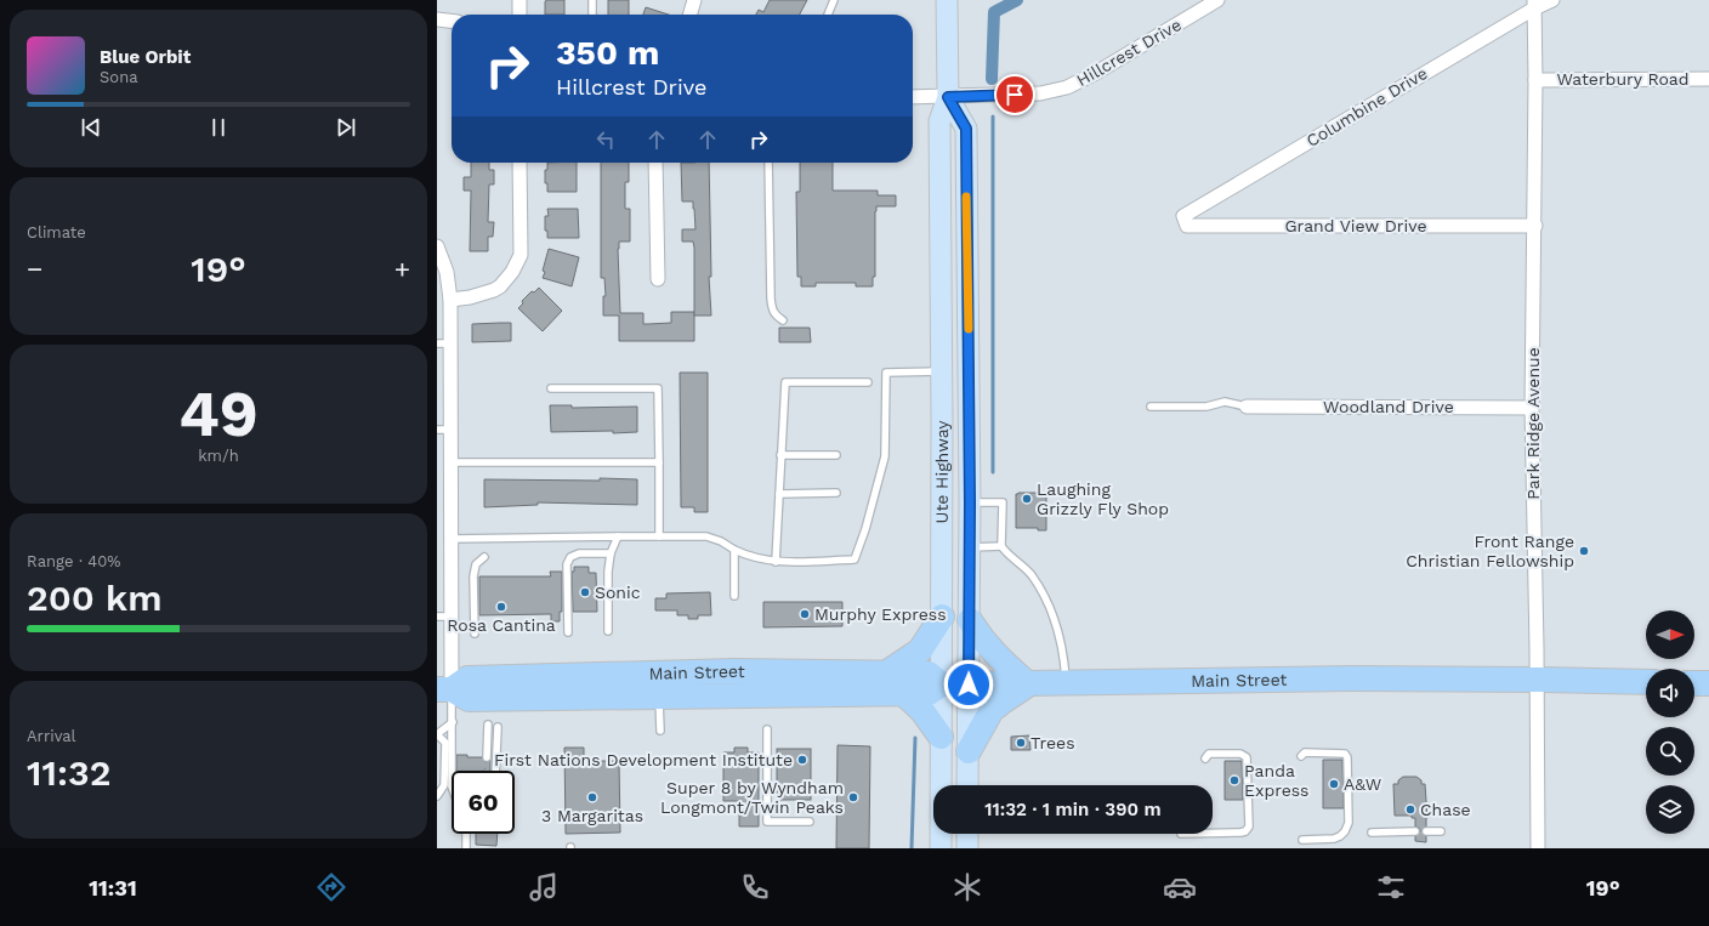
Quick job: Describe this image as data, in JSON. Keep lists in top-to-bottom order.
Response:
{
  "streets": {
    "highway": ["Main Street"],
    "main road": ["Ute Highway"],
    "street": [
      "Hillcrest Drive",
      "Waterbury Road",
      "Columbine Drive",
      "Grand View Drive",
      "Woodland Drive",
      "Park Ridge Avenue"
    ]
  },
  "crossings": [
    ["Hillcrest Drive", "Ute Highway"],
    ["Waterbury Road", "Park Ridge Avenue"],
    ["Columbine Drive", "Grand View Drive"],
    ["Columbine Drive", "Park Ridge Avenue"],
    ["Grand View Drive", "Park Ridge Avenue"],
    ["Woodland Drive", "Park Ridge Avenue"],
    ["Park Ridge Avenue", "Main Street"],
    ["Ute Highway", "Main Street"]
  ],
  "places": [
    "Laughing Grizzly Fly Shop",
    "Front Range Christian Fellowship",
    "Sonic",
    "Rosa Cantina",
    "Murphy Express",
    "Trees",
    "First Nations Development Institute",
    "Panda Express",
    "A&W",
    "3 Margaritas",
    "Super 8 by Wyndham Longmont/Twin Peaks",
    "Chase"
  ],
  "north": "right",
  "page": {
    "turn": ["350 m", "Hillcrest Drive"],
    "song": ["Blue Orbit", "Sona"],
    "tile": [
      "Climate",
      ["49", "km/h"],
      ["Range · 40%", "200 km"],
      ["Arrival", "11:32"]
    ],
    "heat": ["−", "19°", "+"],
    "limit": "60",
    "trip": "11:32 · 1 min · 390 m",
    "tabs": ["11:31", "19°"]
  }
}
